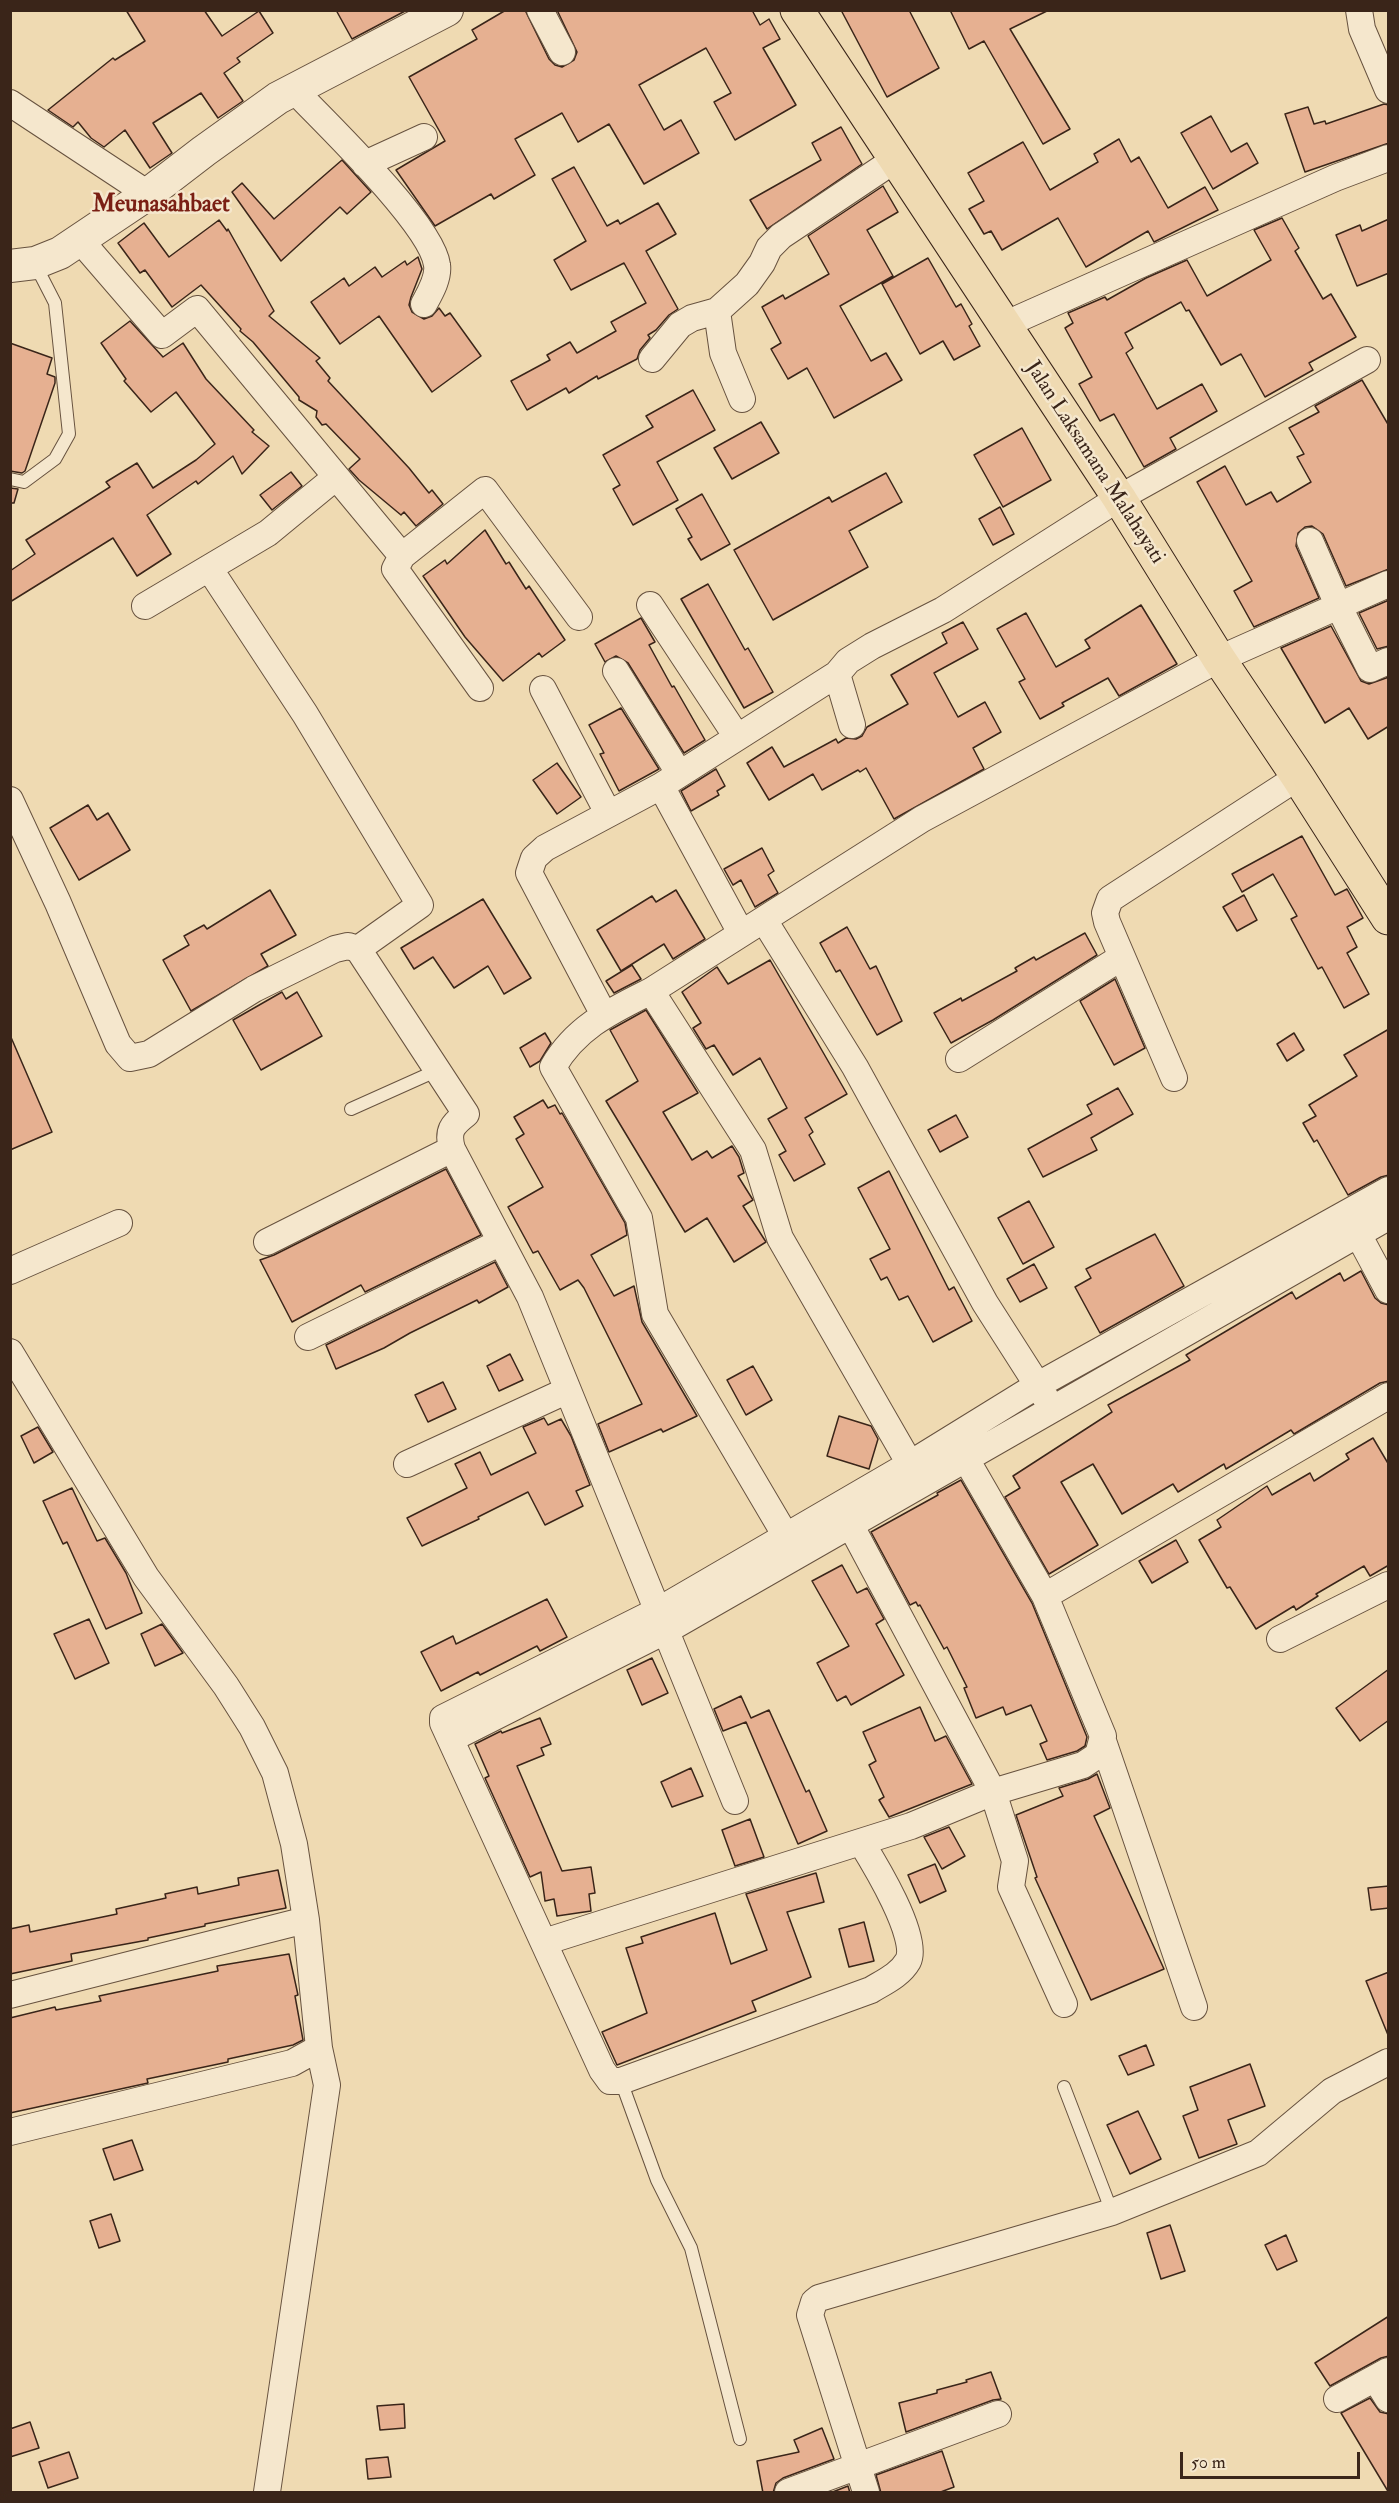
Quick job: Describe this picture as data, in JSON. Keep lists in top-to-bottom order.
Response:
{
  "streets": {
    "highway": ["Jalan Laksamana Malahayati"]
  },
  "districts": ["Meunasahbaet"],
  "scale_bar": "50 m"
}
